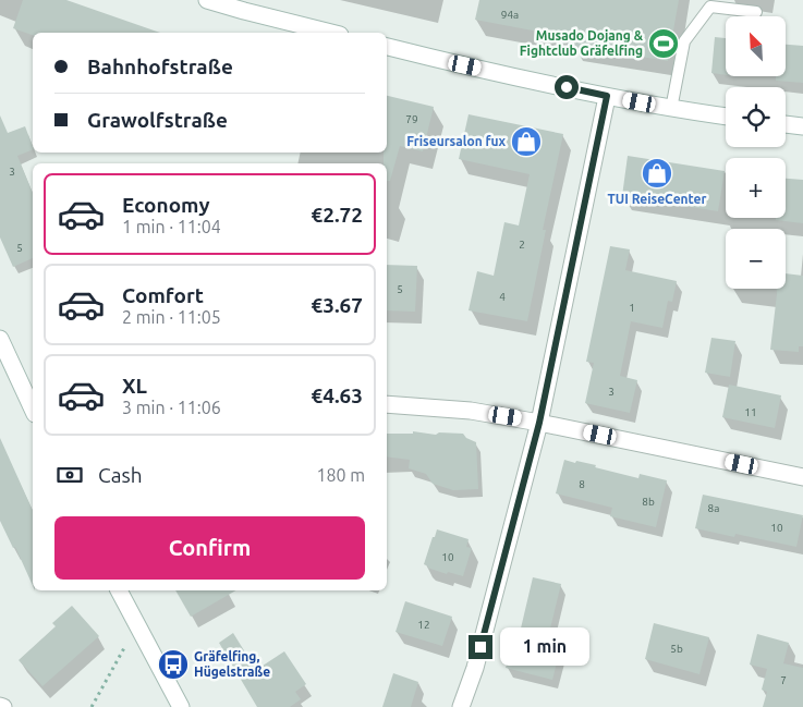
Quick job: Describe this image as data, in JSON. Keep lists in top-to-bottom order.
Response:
{
  "places": {
    "sports": ["Musado Dojang & Fightclub Gräfelfing"],
    "shop": ["Friseursalon fux", "TUI ReiseCenter"],
    "bus stop": ["Gräfelfing, Hügelstraße"]
  },
  "house_numbers": [
    "94a",
    "79",
    "3",
    "2",
    "5",
    "5",
    "4",
    "1",
    "3",
    "11",
    "8",
    "8b",
    "8a",
    "10",
    "10",
    "12",
    "5b",
    "7"
  ],
  "north": "top left",
  "page": {
    "map_buttons": ["+", "−"],
    "banner": ["Bahnhofstraße", "Grawolfstraße"],
    "list": [
      {
        "name": "Economy",
        "note": "1 min · 11:04",
        "value": "€2.72"
      },
      {
        "name": "Comfort",
        "note": "2 min · 11:05",
        "value": "€3.67"
      },
      {
        "name": "XL",
        "note": "3 min · 11:06",
        "value": "€4.63"
      }
    ],
    "pay": ["Cash", "180 m"],
    "buttons": "Confirm",
    "bubble": "1 min"
  }
}
